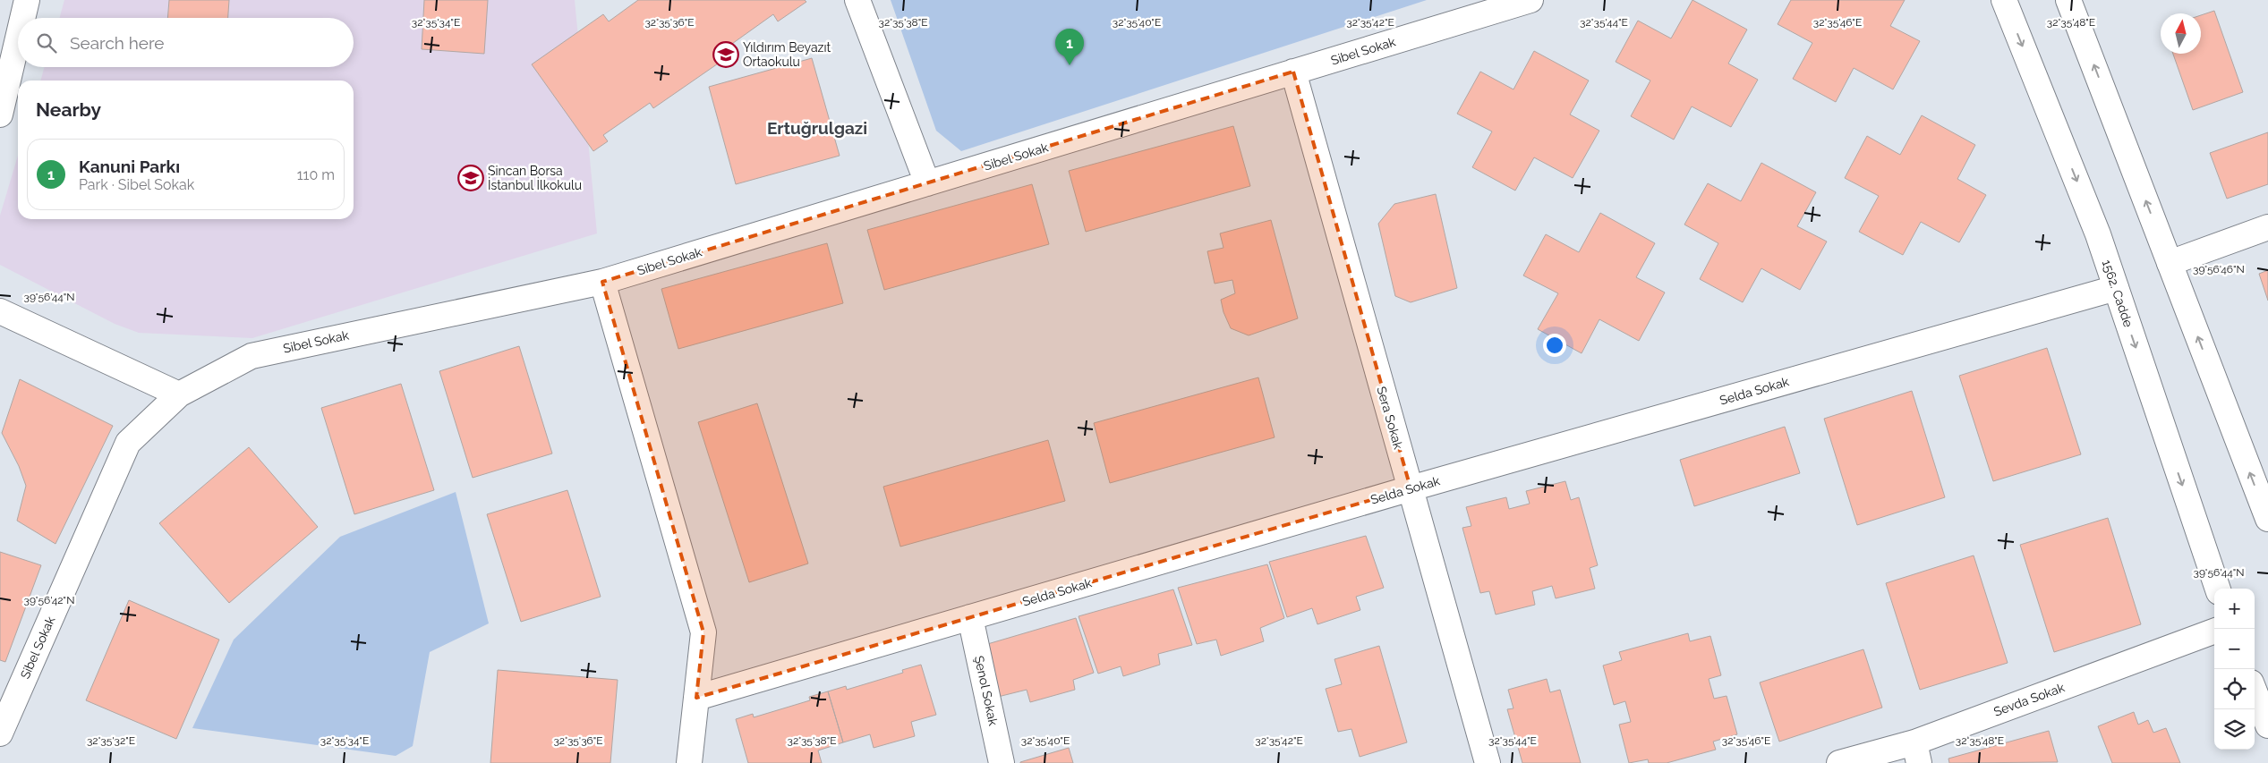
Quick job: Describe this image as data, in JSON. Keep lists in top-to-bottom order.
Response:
{
  "streets": {
    "street": [
      "Sibel Sokak",
      "1562. Cadde",
      "Selda Sokak",
      "Sera Sokak",
      "Şenol Sokak",
      "Sevda Sokak"
    ]
  },
  "crossings": [
    ["Sibel Sokak", "Sera Sokak"],
    ["1562. Cadde", "Selda Sokak"],
    ["Selda Sokak", "Sera Sokak"],
    ["Selda Sokak", "Şenol Sokak"]
  ],
  "districts": ["Ertuğrulgazi"],
  "places": {
    "school or university": ["Yıldırım Beyazıt Ortaokulu", "Sincan Borsa İstanbul İlkokulu"]
  },
  "north": "top",
  "page": {
    "search": "Search here",
    "pins": "1",
    "heading": "Nearby",
    "list": [
      {
        "mark": "1",
        "name": "Kanuni Parkı",
        "note": "Park · Sibel Sokak",
        "value": "110 m"
      }
    ],
    "map_buttons": ["+", "−"]
  },
  "coordinates": [
    "32°35'34\"E",
    "32°35'36\"E",
    "32°35'38\"E",
    "32°35'40\"E",
    "32°35'42\"E",
    "32°35'44\"E",
    "32°35'46\"E",
    "32°35'48\"E",
    "39°56'46\"N",
    "39°56'44\"N",
    "39°56'42\"N",
    "32°35'32\"E"
  ]
}
